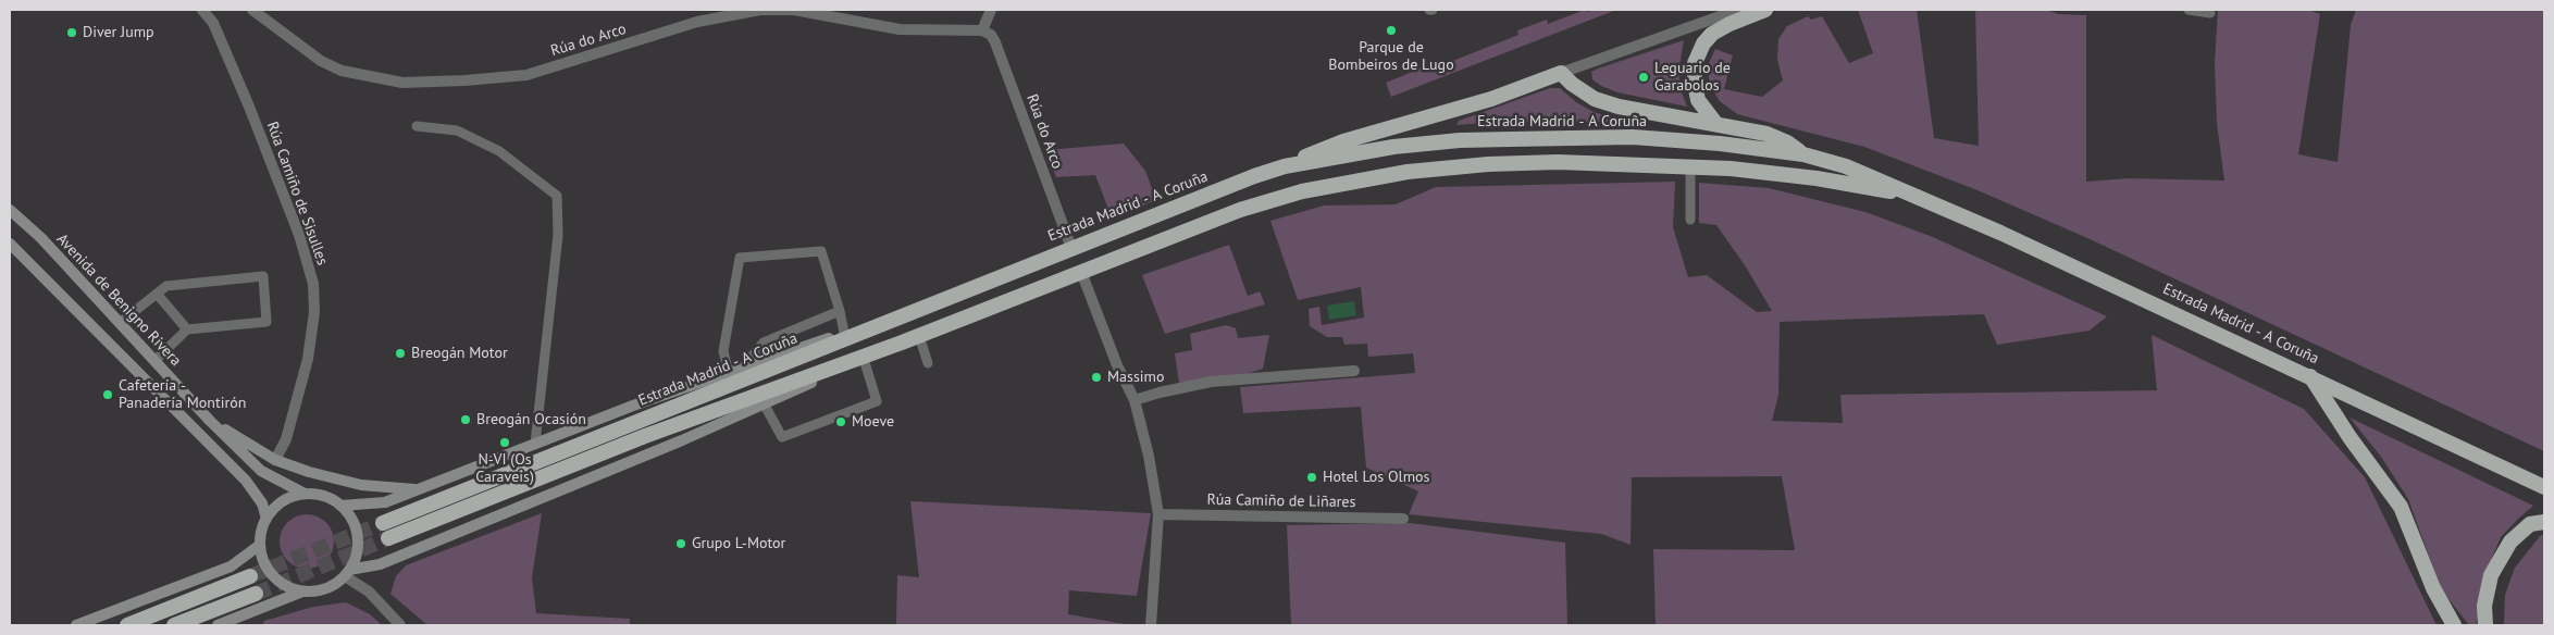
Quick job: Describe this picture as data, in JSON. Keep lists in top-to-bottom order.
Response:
{
  "streets": {
    "highway": ["Estrada Madrid - A Coruña"],
    "main road": ["Avenida de Benigno Rivera"],
    "street": ["Rúa do Arco", "Rúa Camiño de Sisulles", "Rúa Camiño de Liñares"]
  },
  "crossings": [
    ["Rúa do Arco", "Estrada Madrid - A Coruña"]
  ],
  "places": [
    "Parque de Bombeiros de Lugo",
    "Diver Jump",
    "Leguario de Garabolos",
    "Breogán Motor",
    "Massimo",
    "Cafetería - Panadería Montirón",
    "Breogán Ocasión",
    "Moeve",
    "N-VI (Os Caraveis)",
    "Hotel Los Olmos",
    "Grupo L-Motor"
  ]
}
